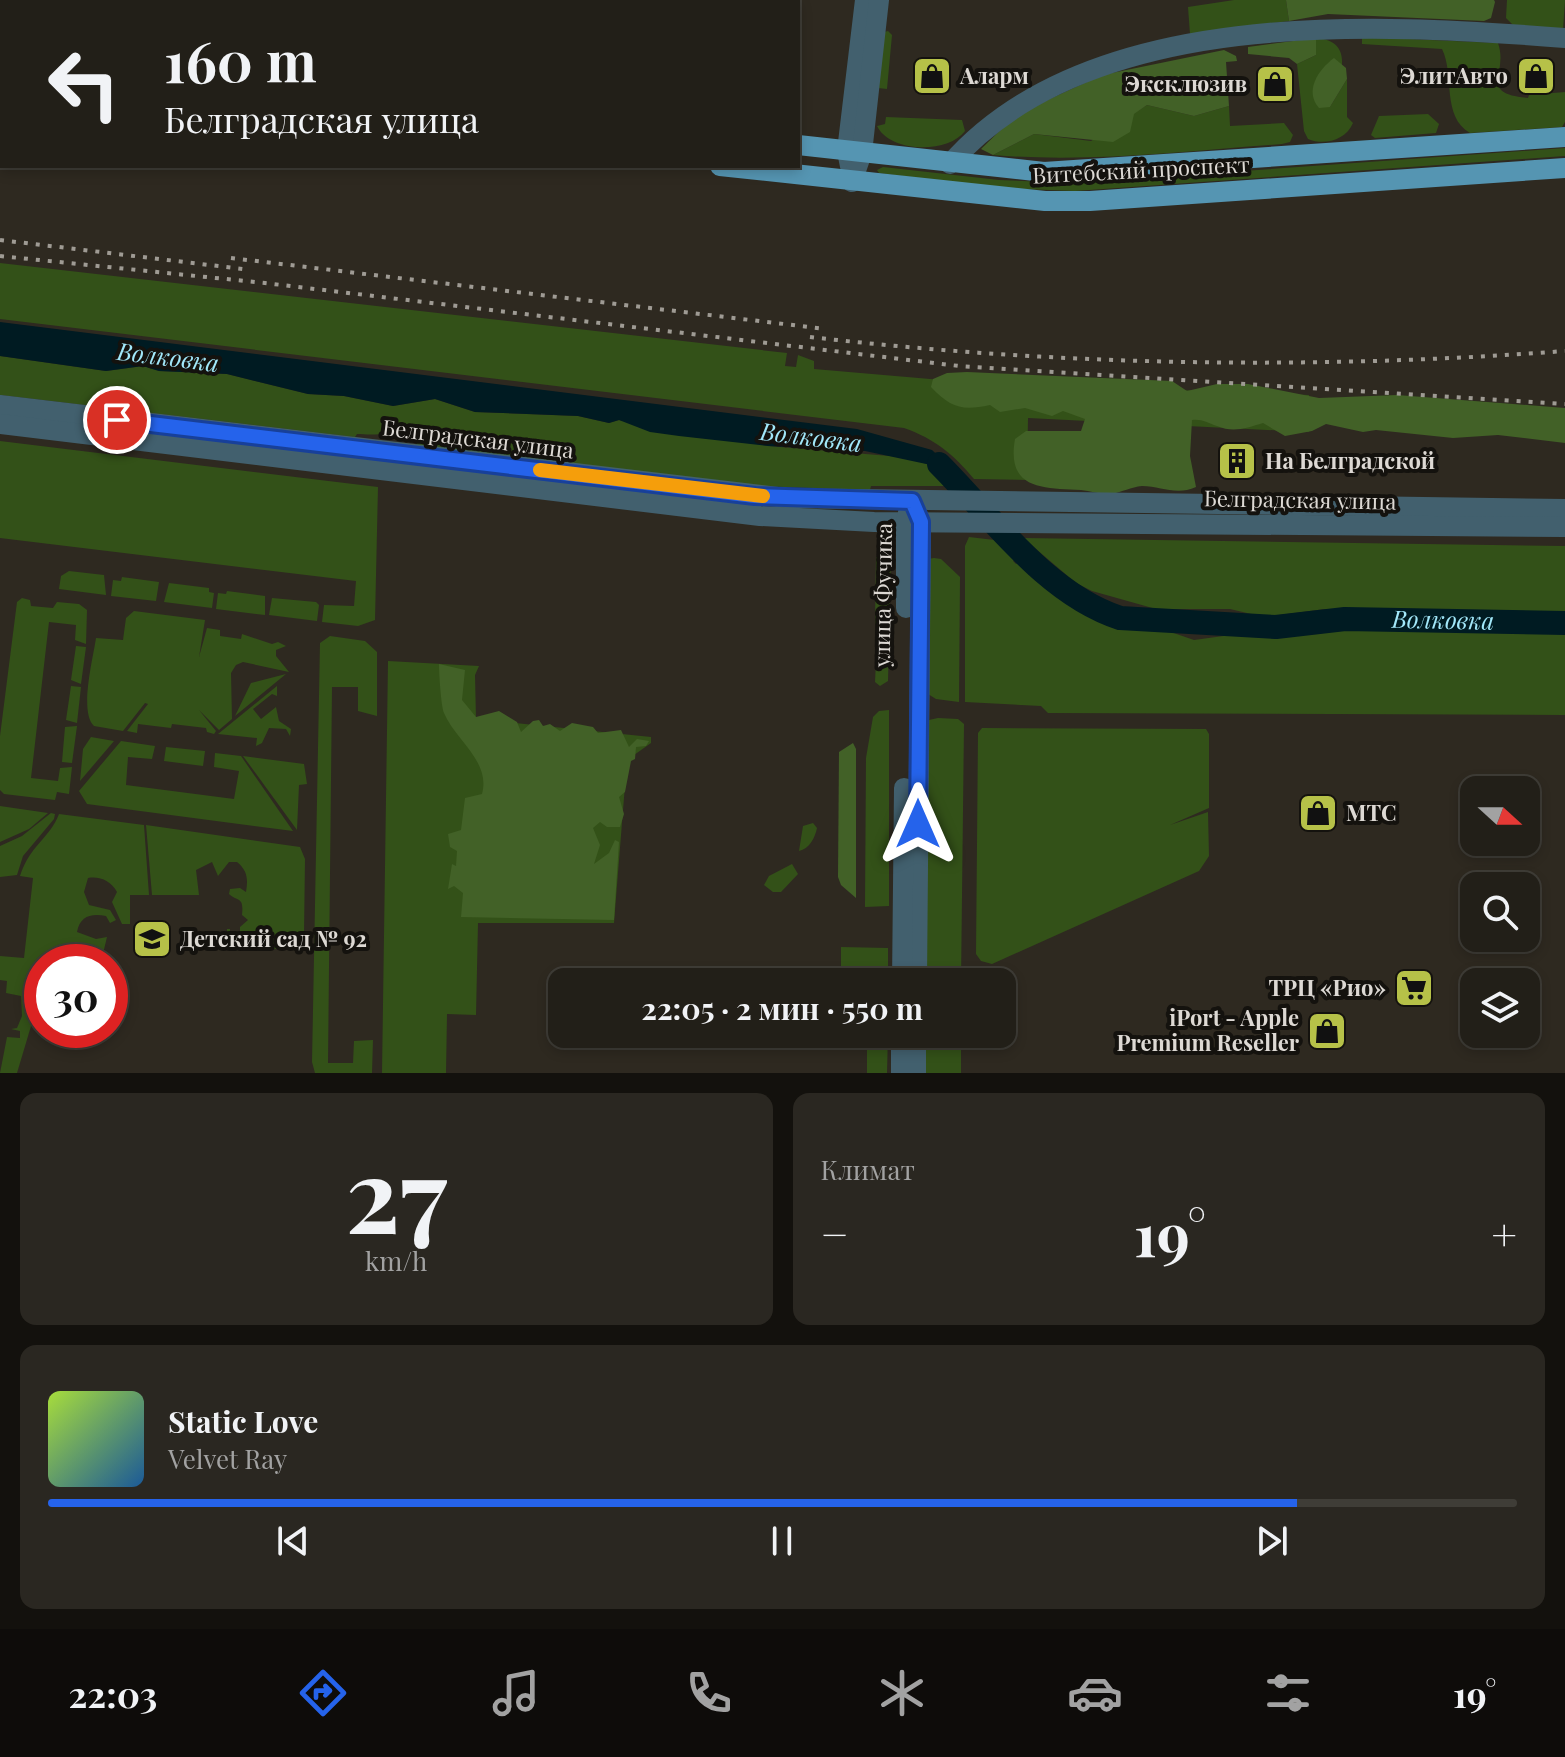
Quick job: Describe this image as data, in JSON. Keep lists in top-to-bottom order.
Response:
{
  "streets": {
    "main road": ["Витебский проспект"],
    "street": ["Белградская улица", "улица Фучика"]
  },
  "crossings": [
    ["Белградская улица", "улица Фучика"]
  ],
  "water": ["Волковка"],
  "places": {
    "shop": [
      "Аларм",
      "ЭлитАвто",
      "Эксклюзив",
      "МТС",
      "iPort - Apple Premium Reseller"
    ],
    "building": ["На Белградской"],
    "school or university": ["Детский сад № 92"],
    "supermarket": ["ТРЦ «Рио»"]
  },
  "north": "right",
  "page": {
    "turn": ["160 m", "Белградская улица"],
    "limit": "30",
    "trip": "22:05 · 2 мин · 550 m",
    "tile": [
      ["27", "km/h"],
      "Климат"
    ],
    "heat": ["−", "19°", "+"],
    "song": ["Static Love", "Velvet Ray"],
    "tabs": ["22:03", "19°"]
  }
}
